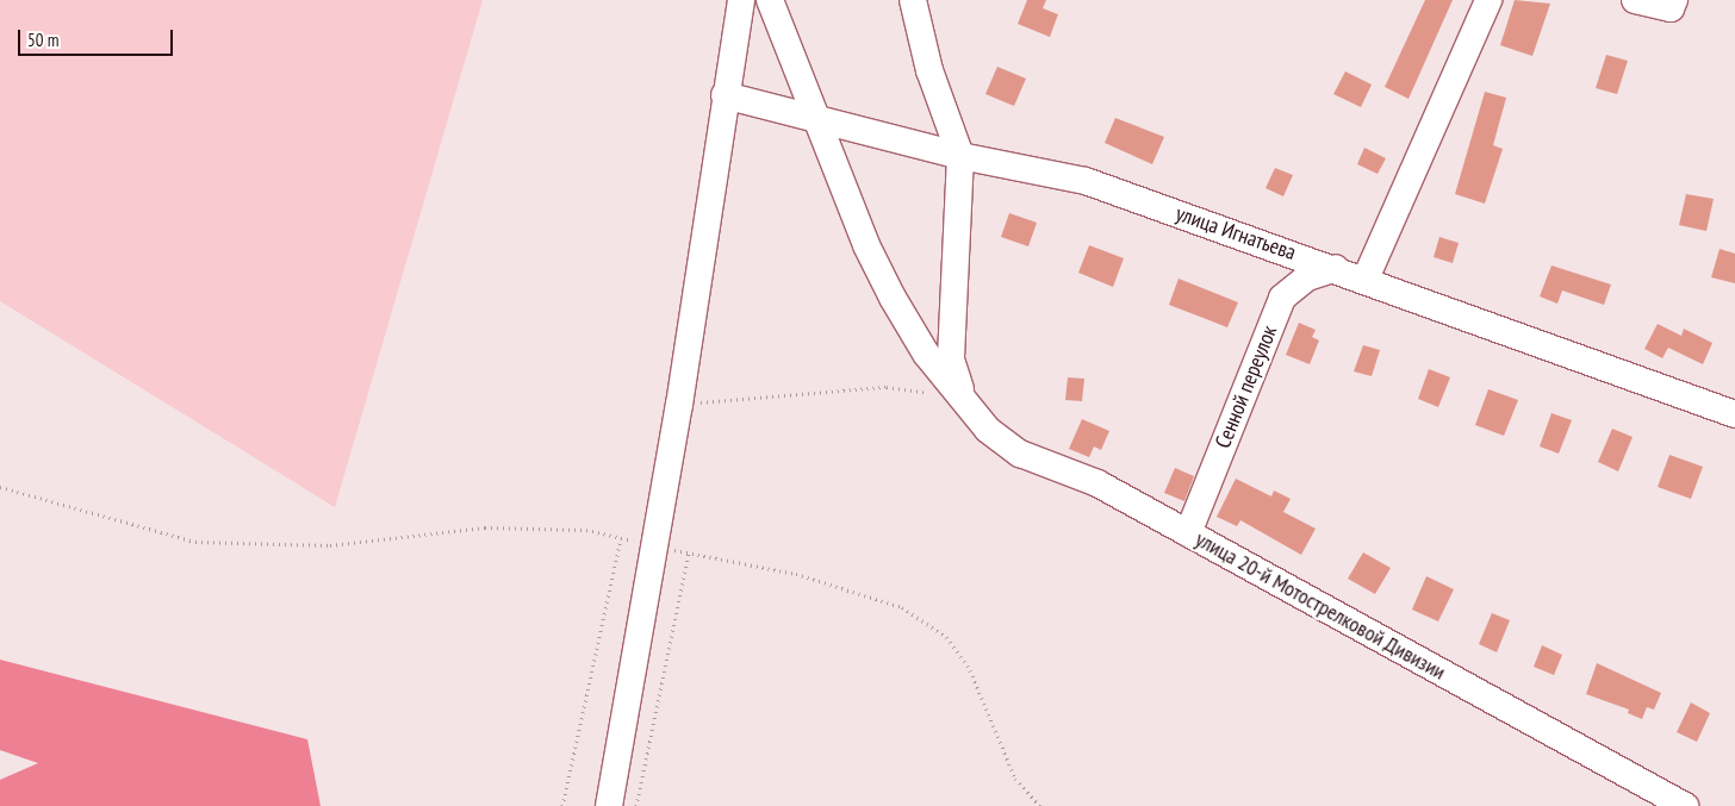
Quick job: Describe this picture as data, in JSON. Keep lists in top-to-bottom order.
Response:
{
  "streets": {
    "street": ["улица Игнатьева", "Сенной переулок", "улица 20-й Мотострелковой Дивизии"]
  },
  "crossings": [
    ["улица Игнатьева", "Сенной переулок"],
    ["улица Игнатьева", "улица 20-й Мотострелковой Дивизии"],
    ["Сенной переулок", "улица 20-й Мотострелковой Дивизии"]
  ],
  "scale_bar": "50 m"
}
